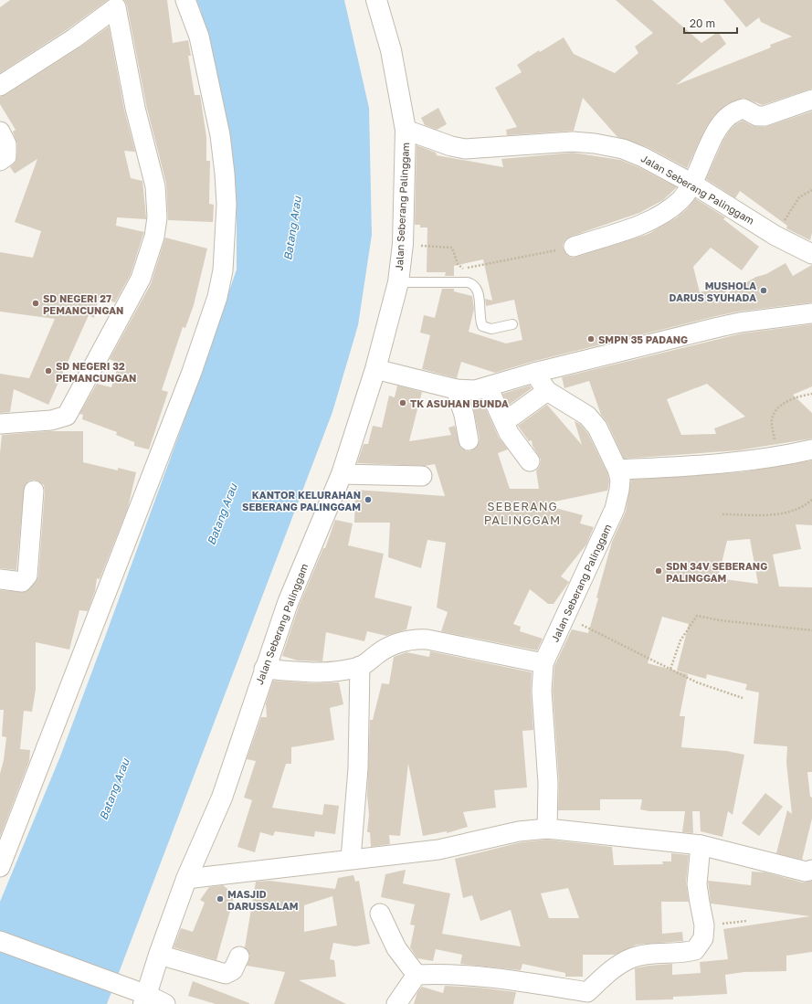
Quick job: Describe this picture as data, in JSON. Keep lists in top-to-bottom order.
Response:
{
  "streets": {
    "street": ["Jalan Seberang Palinggam"]
  },
  "districts": ["SEBERANG PALINGGAM"],
  "water": ["Batang Arau"],
  "places": [
    "MUSHOLA DARUS SYUHADA",
    "SD NEGERI 27 PEMANCUNGAN",
    "SMPN 35 PADANG",
    "SD NEGERI 32 PEMANCUNGAN",
    "TK ASUHAN BUNDA",
    "KANTOR KELURAHAN SEBERANG PALINGGAM",
    "SDN 34V SEBERANG PALINGGAM",
    "MASJID DARUSSALAM"
  ],
  "scale_bar": "20 m"
}
